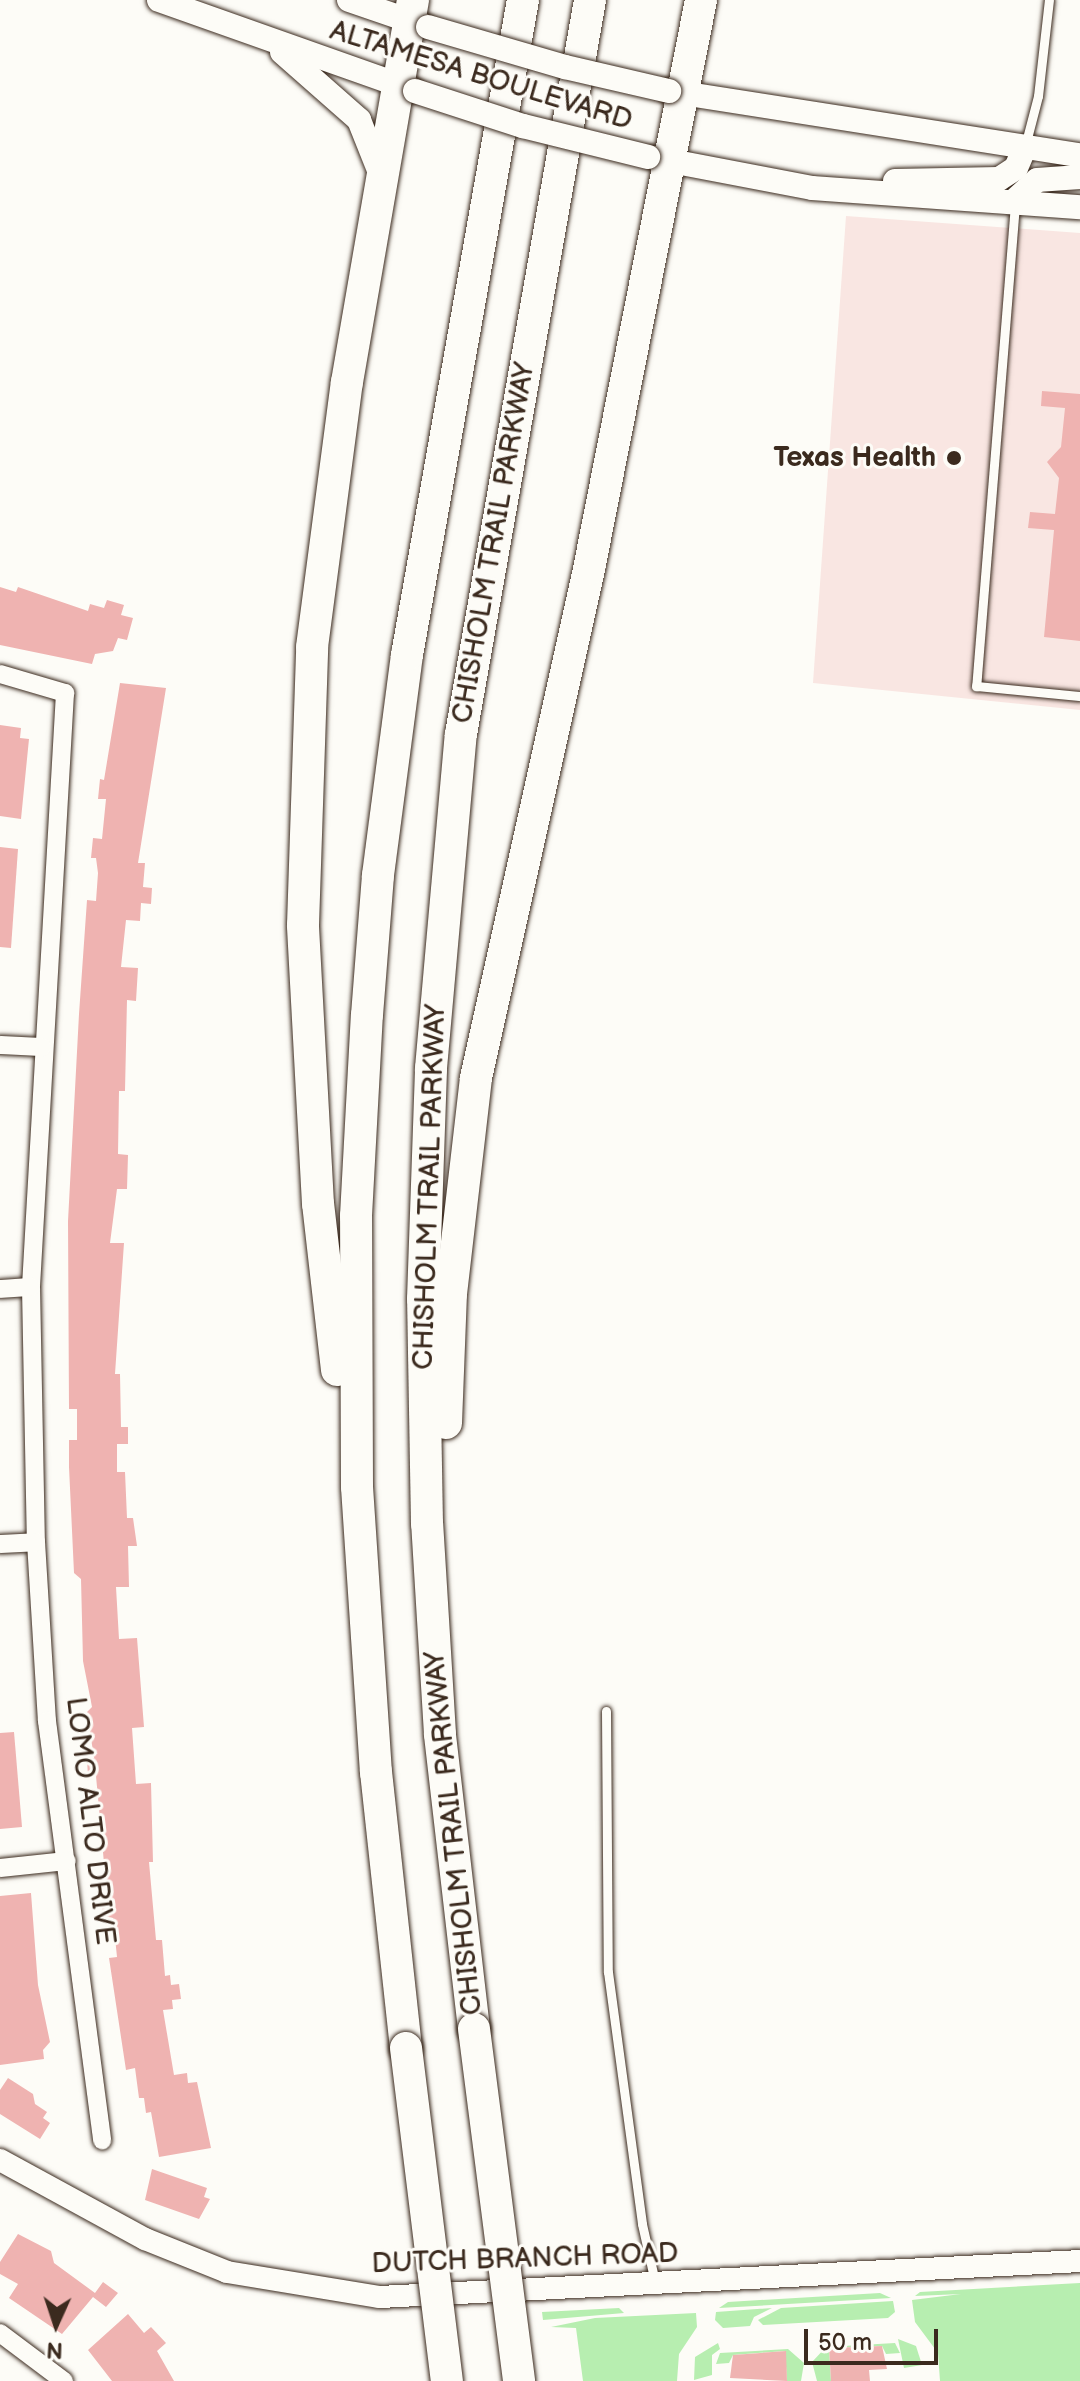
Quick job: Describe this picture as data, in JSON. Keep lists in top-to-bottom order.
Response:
{
  "streets": {
    "highway": ["CHISHOLM TRAIL PARKWAY"],
    "main road": ["ALTAMESA BOULEVARD"],
    "street": ["LOMO ALTO DRIVE", "DUTCH BRANCH ROAD"]
  },
  "places": ["Texas Health"],
  "scale_bar": "50 m",
  "north": "bottom"
}
